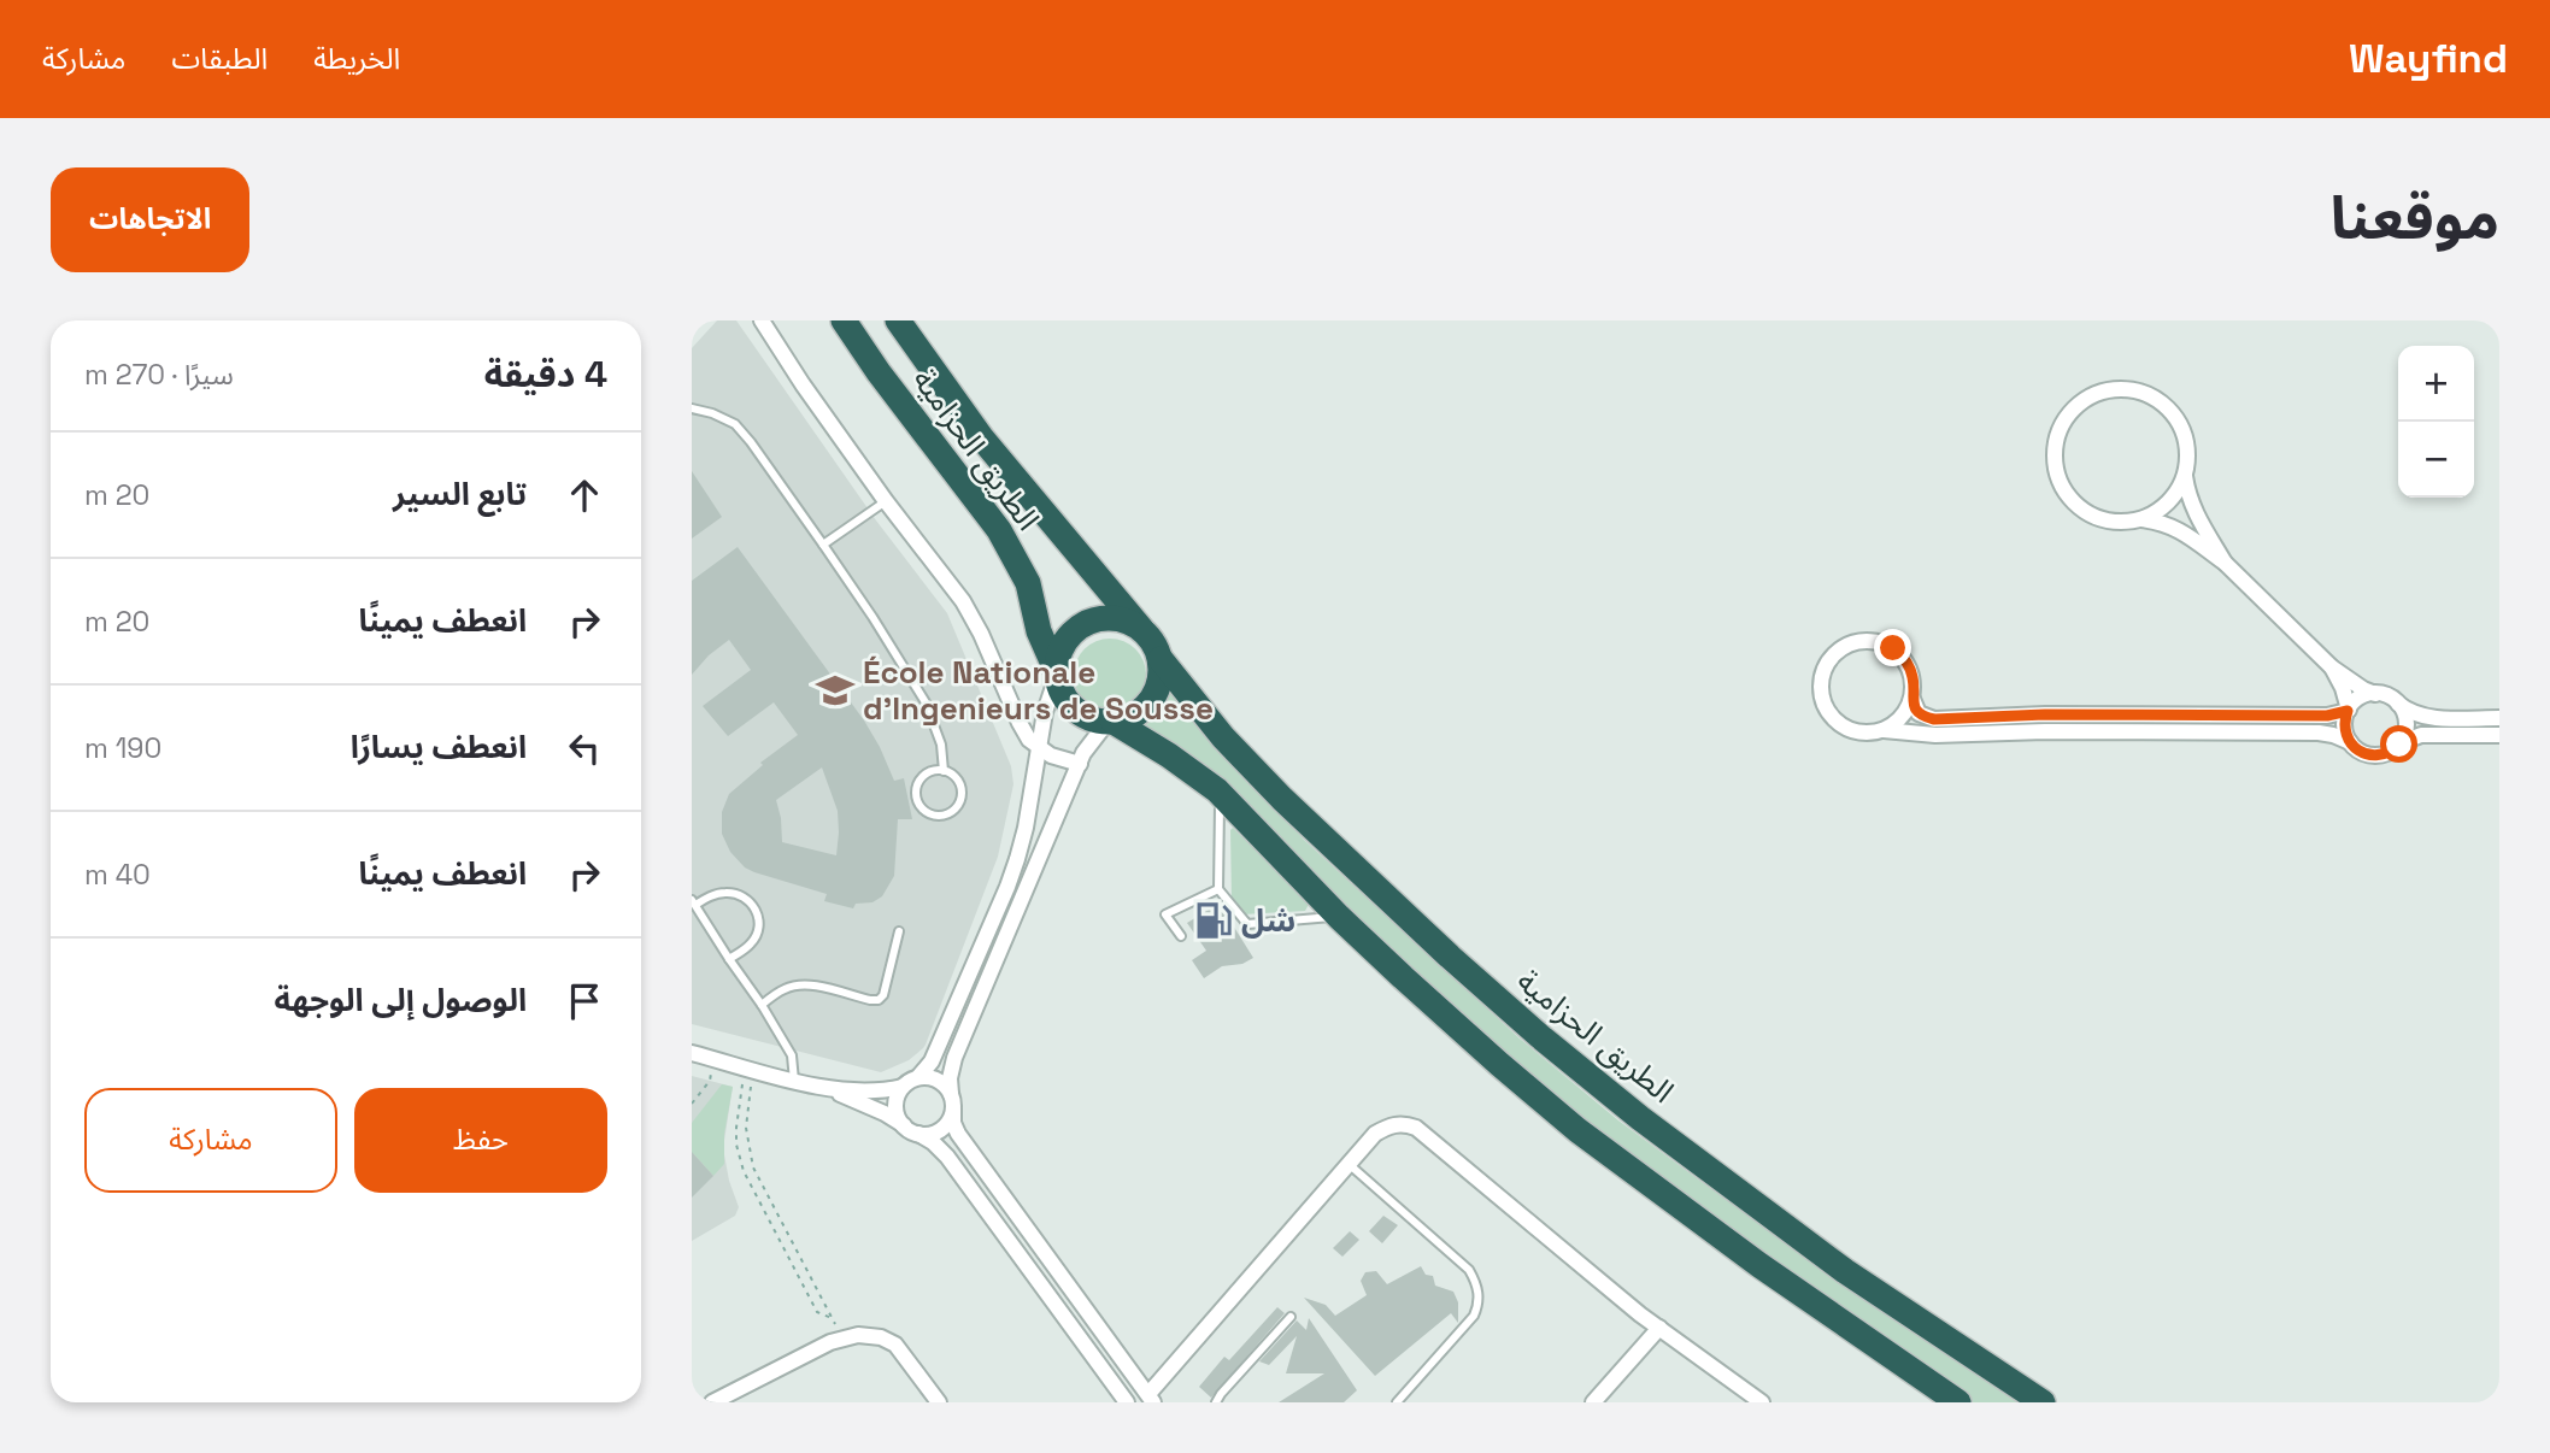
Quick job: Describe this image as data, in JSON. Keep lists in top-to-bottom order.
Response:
{
  "streets": {
    "highway": ["الطريق الحزامية"]
  },
  "places": {
    "school or university": ["École Nationale d'Ingenieurs de Sousse"],
    "fuel station": ["شل"]
  },
  "page": {
    "header": "Wayfind",
    "nav": ["الخريطة", "الطبقات", "مشاركة"],
    "title": "موقعنا",
    "buttons": [
      "الاتجاهات",
      ["حفظ", "مشاركة"]
    ],
    "heading": ["4 دقيقة", "سيرًا · 270 m"],
    "map_buttons": ["+", "−"],
    "list": [
      ["تابع السير", "20 m"],
      ["انعطف يمينًا", "20 m"],
      ["انعطف يسارًا", "190 m"],
      ["انعطف يمينًا", "40 m"],
      "الوصول إلى الوجهة"
    ]
  }
}
